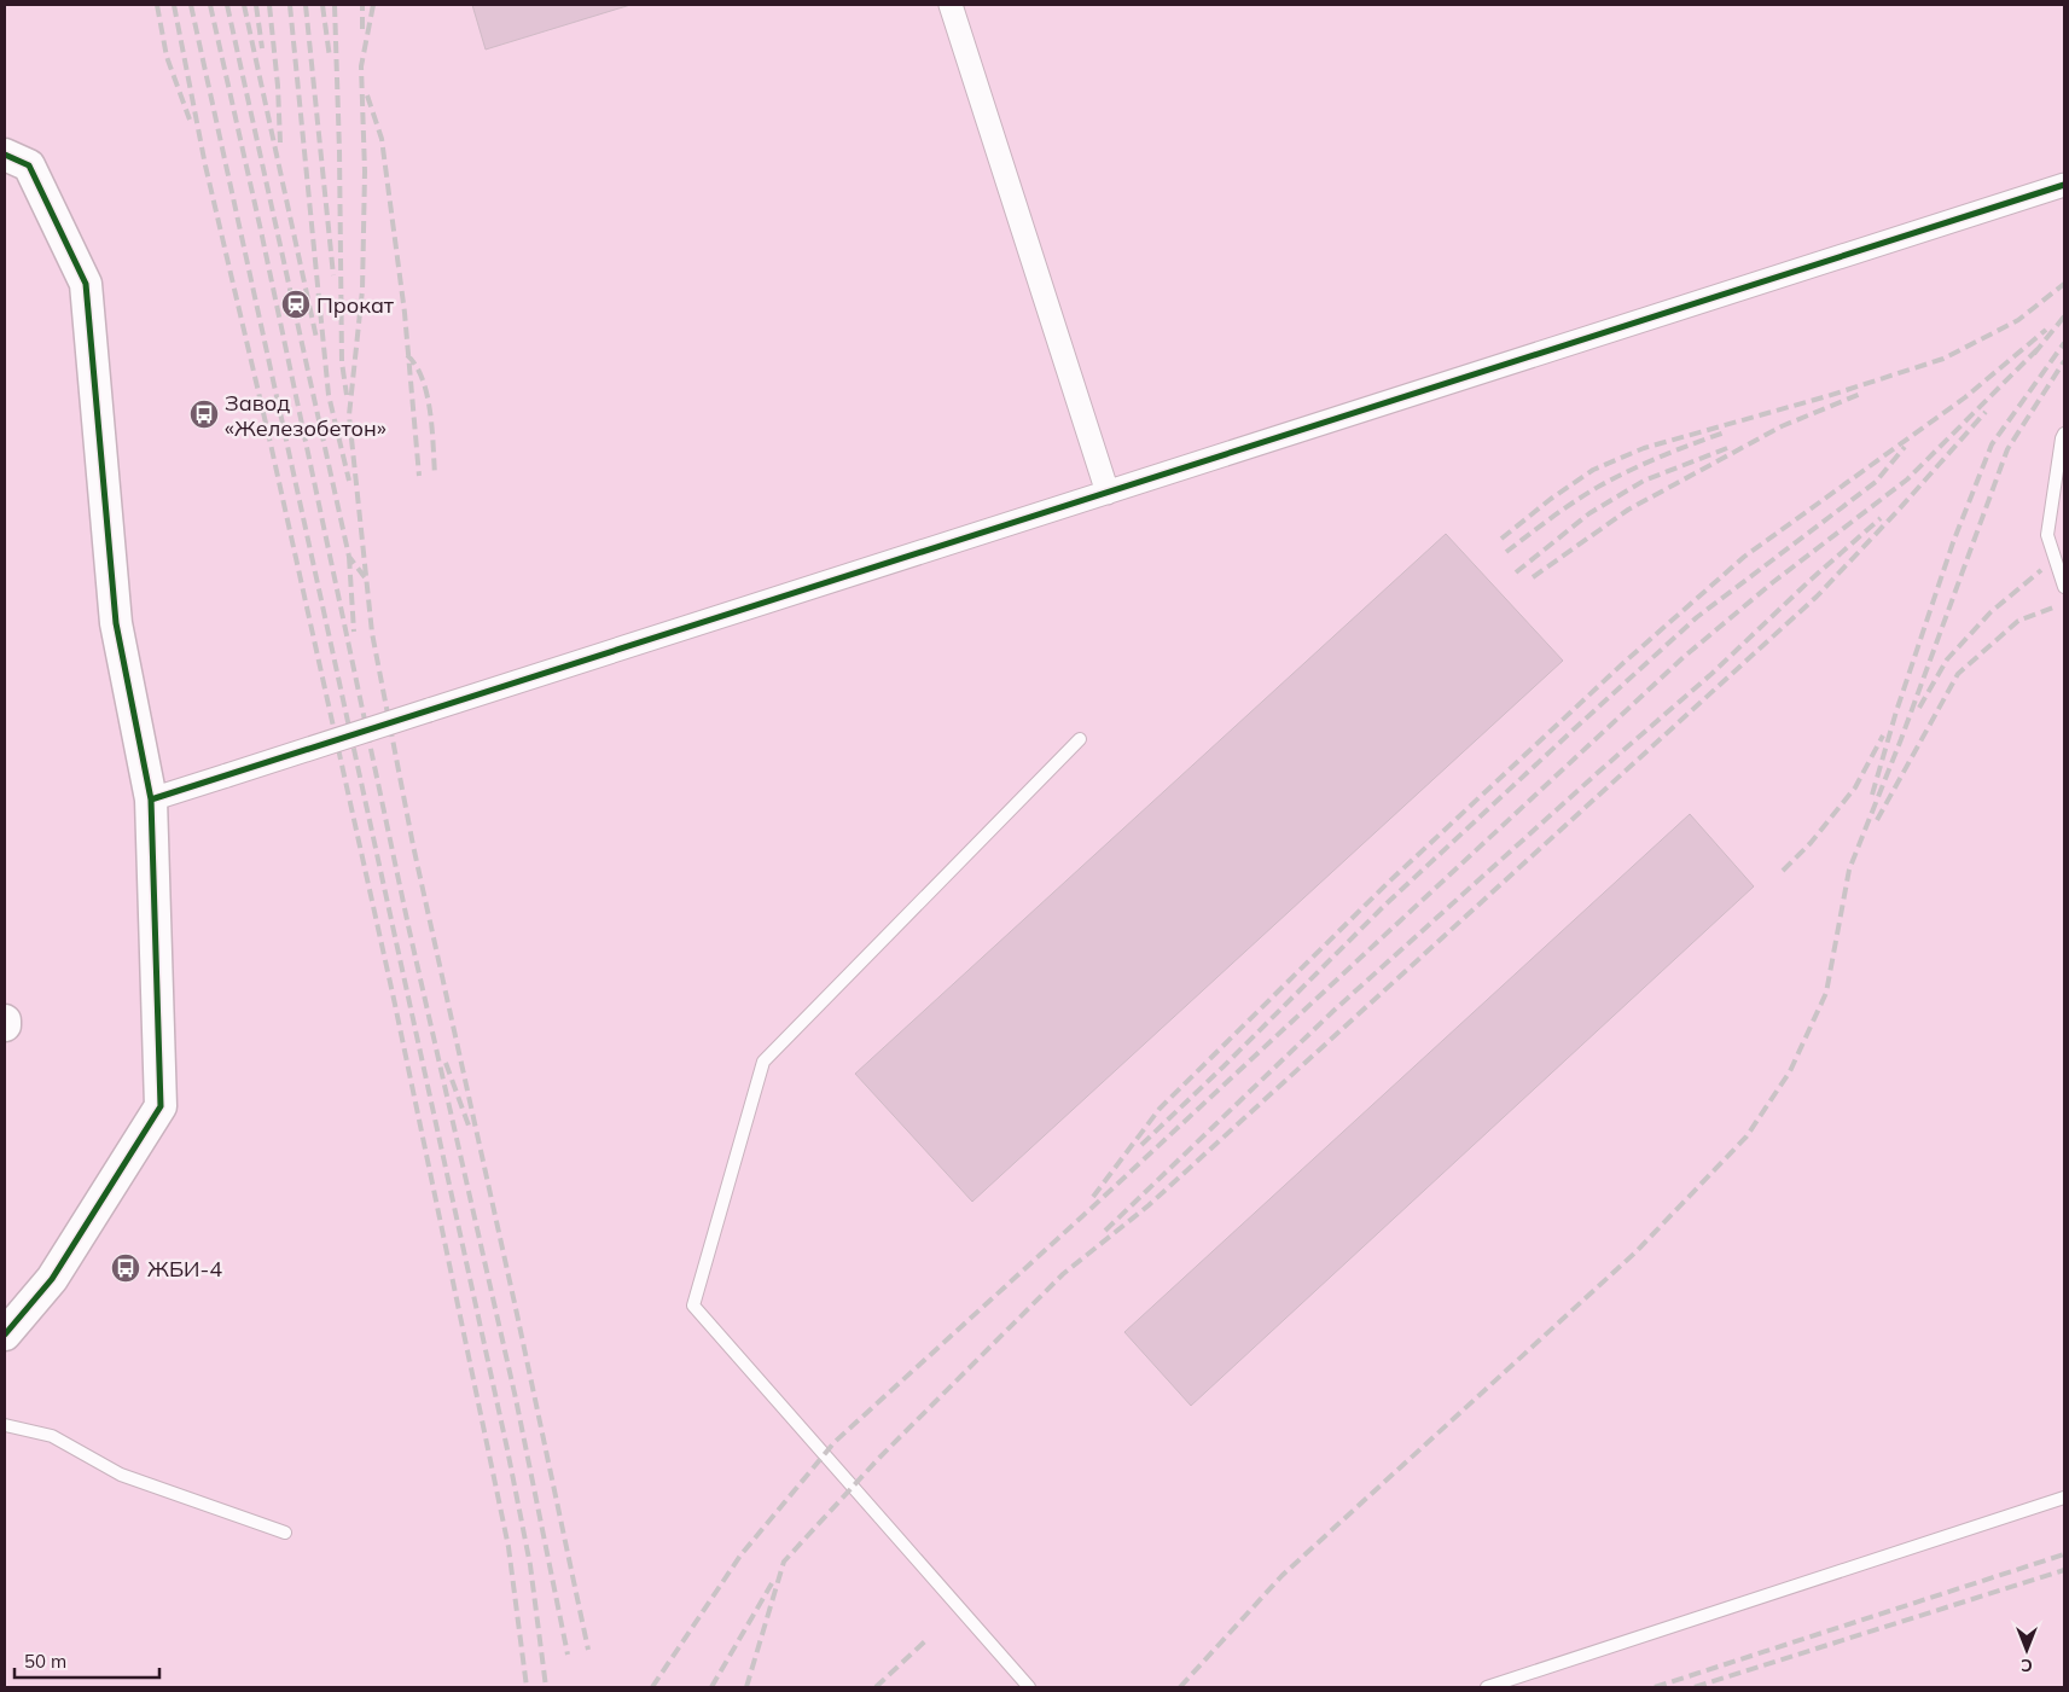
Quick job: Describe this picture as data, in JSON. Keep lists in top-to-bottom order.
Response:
{
  "places": {
    "station": ["Прокат"],
    "bus stop": ["Завод «Железобетон»", "ЖБИ-4"]
  },
  "scale_bar": "50 m",
  "north": "bottom"
}
